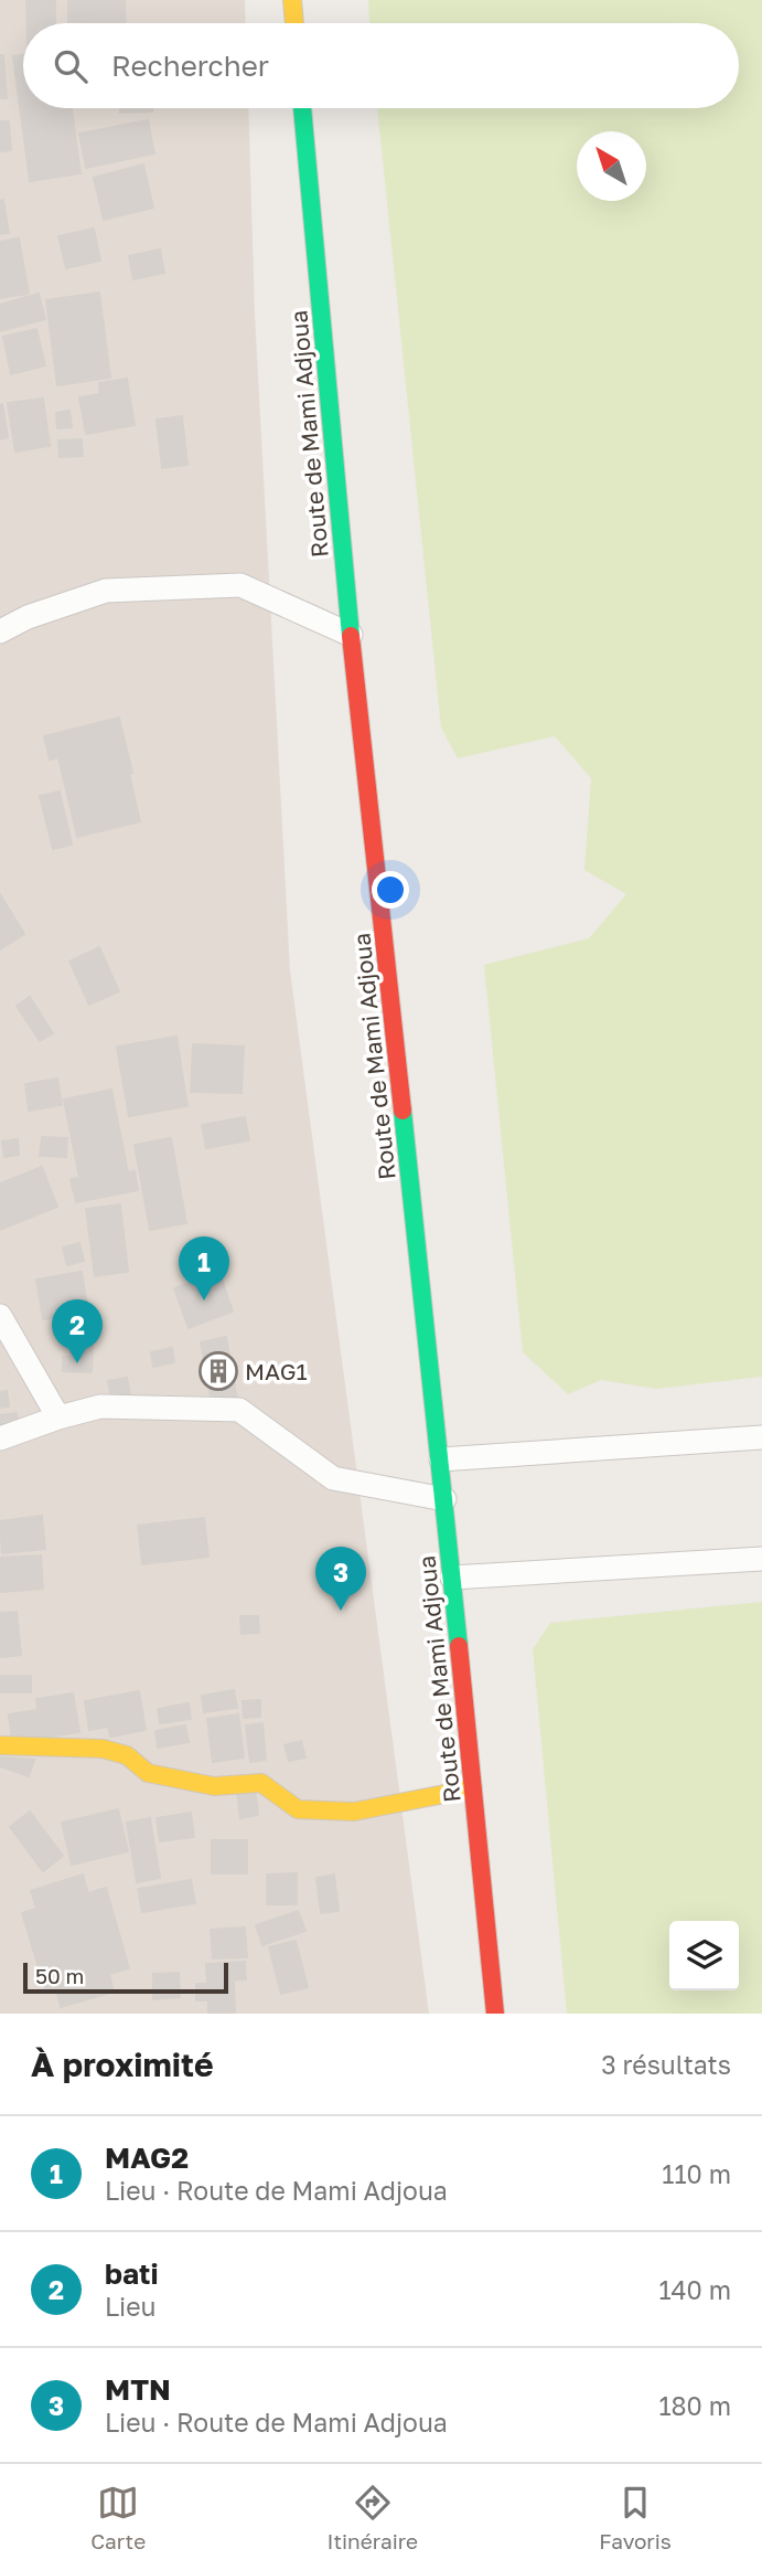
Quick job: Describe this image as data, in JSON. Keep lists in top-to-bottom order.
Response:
{
  "streets": {
    "street": ["Route de Mami Adjoua"]
  },
  "places": {
    "building": ["MAG1"]
  },
  "scale_bar": "50 m",
  "north": "top left",
  "page": {
    "search": "Rechercher",
    "pins": ["1", "2", "3"],
    "scale": "50 m",
    "heading": ["À proximité", "3 résultats"],
    "list": [
      {
        "mark": "1",
        "name": "MAG2",
        "note": "Lieu · Route de Mami Adjoua",
        "value": "110 m"
      },
      {
        "mark": "2",
        "name": "bati",
        "note": "Lieu",
        "value": "140 m"
      },
      {
        "mark": "3",
        "name": "MTN",
        "note": "Lieu · Route de Mami Adjoua",
        "value": "180 m"
      }
    ],
    "nav": ["Carte", "Itinéraire", "Favoris"]
  }
}
